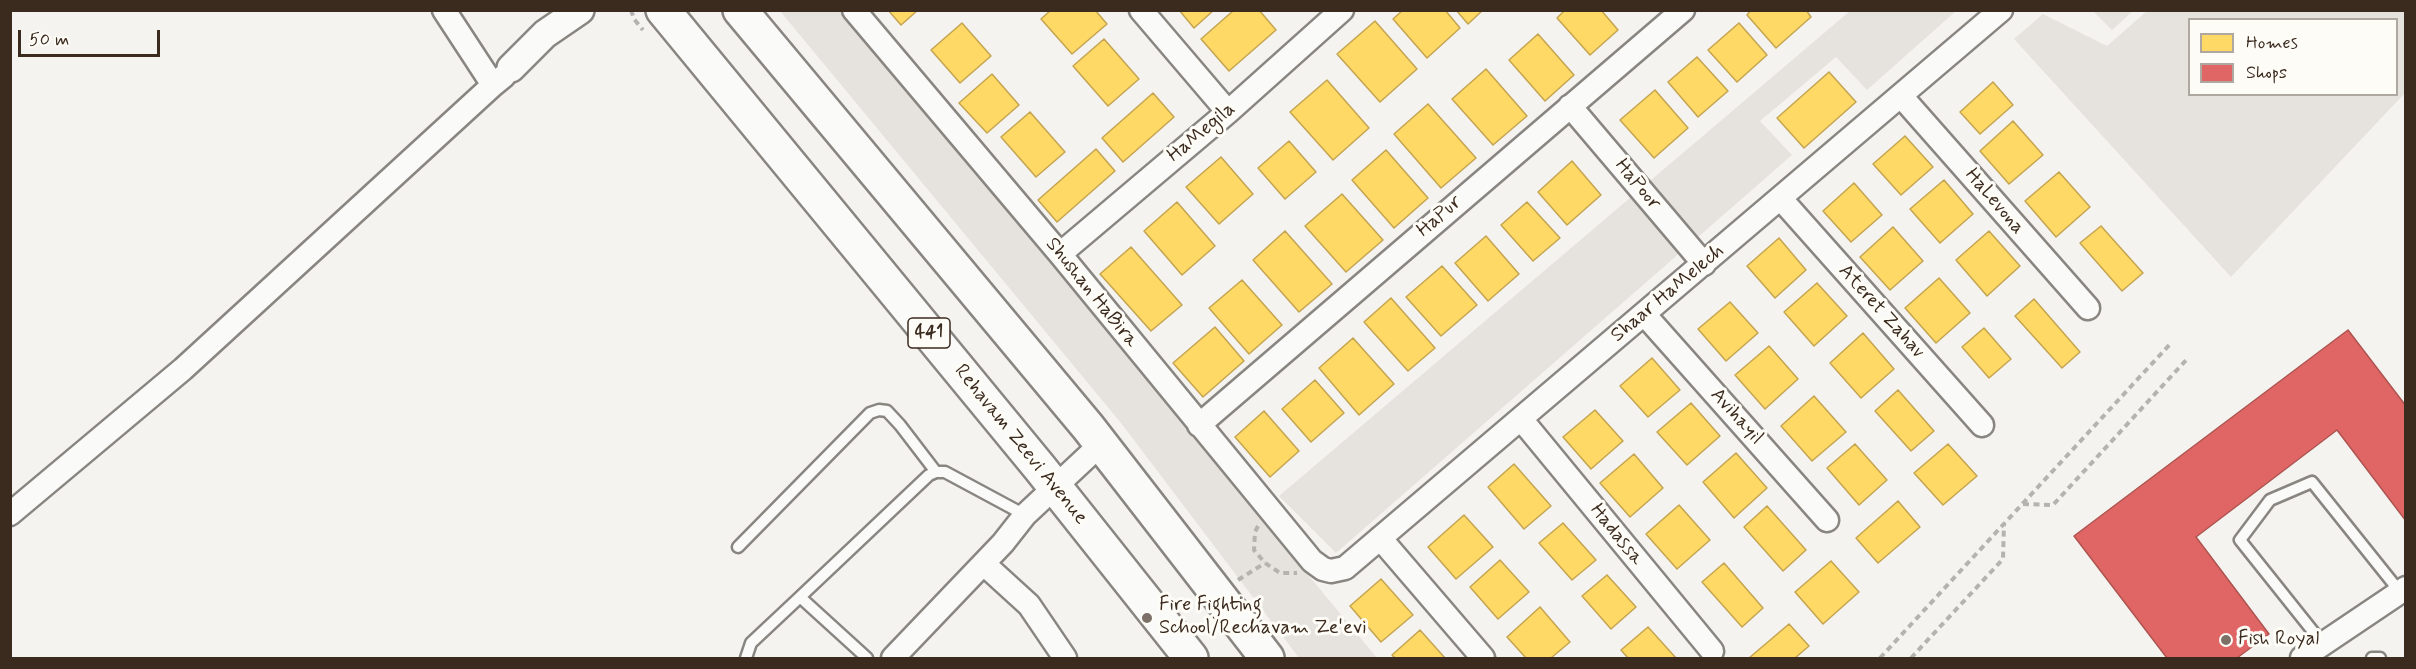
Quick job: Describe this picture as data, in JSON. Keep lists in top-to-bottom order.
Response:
{
  "streets": {
    "main road": ["441", "Rehavam Zeevi Avenue"],
    "street": [
      "HaMegila",
      "HaPoor",
      "HaLevona",
      "HaPur",
      "Shushan HaBira",
      "Shaar HaMelech",
      "Ateret Zahav",
      "Avihayil",
      "Hadassa"
    ]
  },
  "crossings": [
    ["HaMegila", "Shushan HaBira"],
    ["HaPoor", "HaPur"],
    ["HaPoor", "Shaar HaMelech"],
    ["HaLevona", "Shaar HaMelech"],
    ["HaPur", "Shushan HaBira"],
    ["Shushan HaBira", "Shaar HaMelech"],
    ["Shaar HaMelech", "Ateret Zahav"],
    ["Shaar HaMelech", "Avihayil"],
    ["Shaar HaMelech", "Hadassa"]
  ],
  "places": ["Fire Fighting School/Rechavam Ze'evi", "Fish Royal"],
  "legend": ["Homes", "Shops"],
  "scale_bar": "50 m"
}
